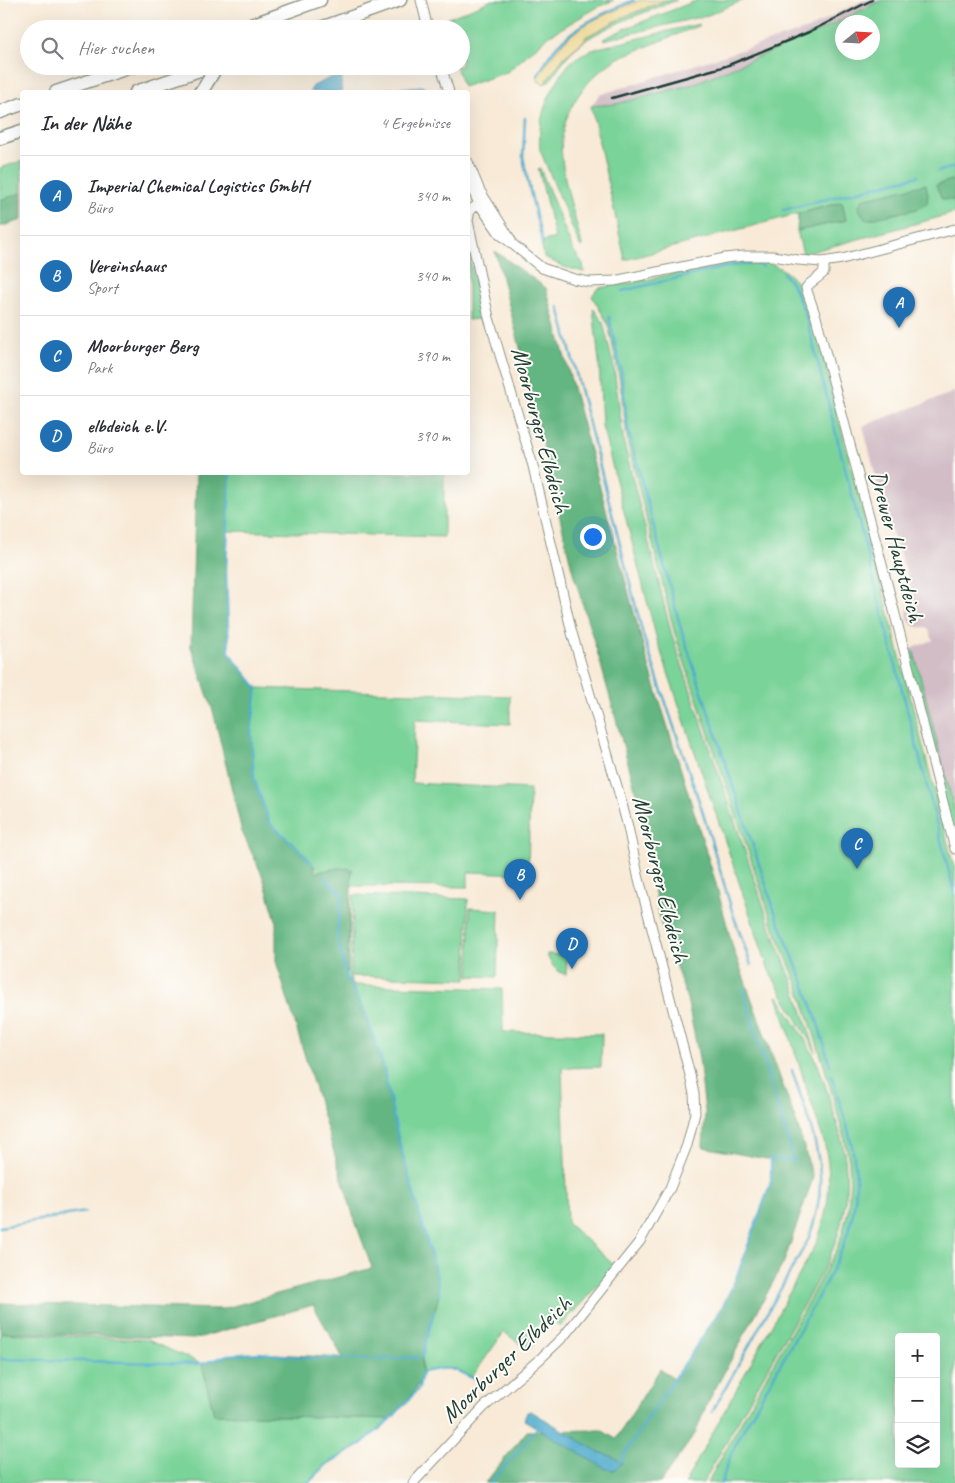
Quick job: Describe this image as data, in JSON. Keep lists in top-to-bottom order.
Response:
{
  "streets": {
    "street": ["Moorburger Elbdeich", "Drewer Hauptdeich"]
  },
  "north": "right",
  "page": {
    "search": "Hier suchen",
    "heading": ["In der Nähe", "4 Ergebnisse"],
    "list": [
      {
        "mark": "A",
        "name": "Imperial Chemical Logistics GmbH",
        "note": "Büro",
        "value": "340 m"
      },
      {
        "mark": "B",
        "name": "Vereinshaus",
        "note": "Sport",
        "value": "340 m"
      },
      {
        "mark": "C",
        "name": "Moorburger Berg",
        "note": "Park",
        "value": "390 m"
      },
      {
        "mark": "D",
        "name": "elbdeich e.V.",
        "note": "Büro",
        "value": "390 m"
      }
    ],
    "pins": [
      "A",
      "C",
      "B",
      "D"
    ],
    "map_buttons": ["+", "−"]
  }
}
